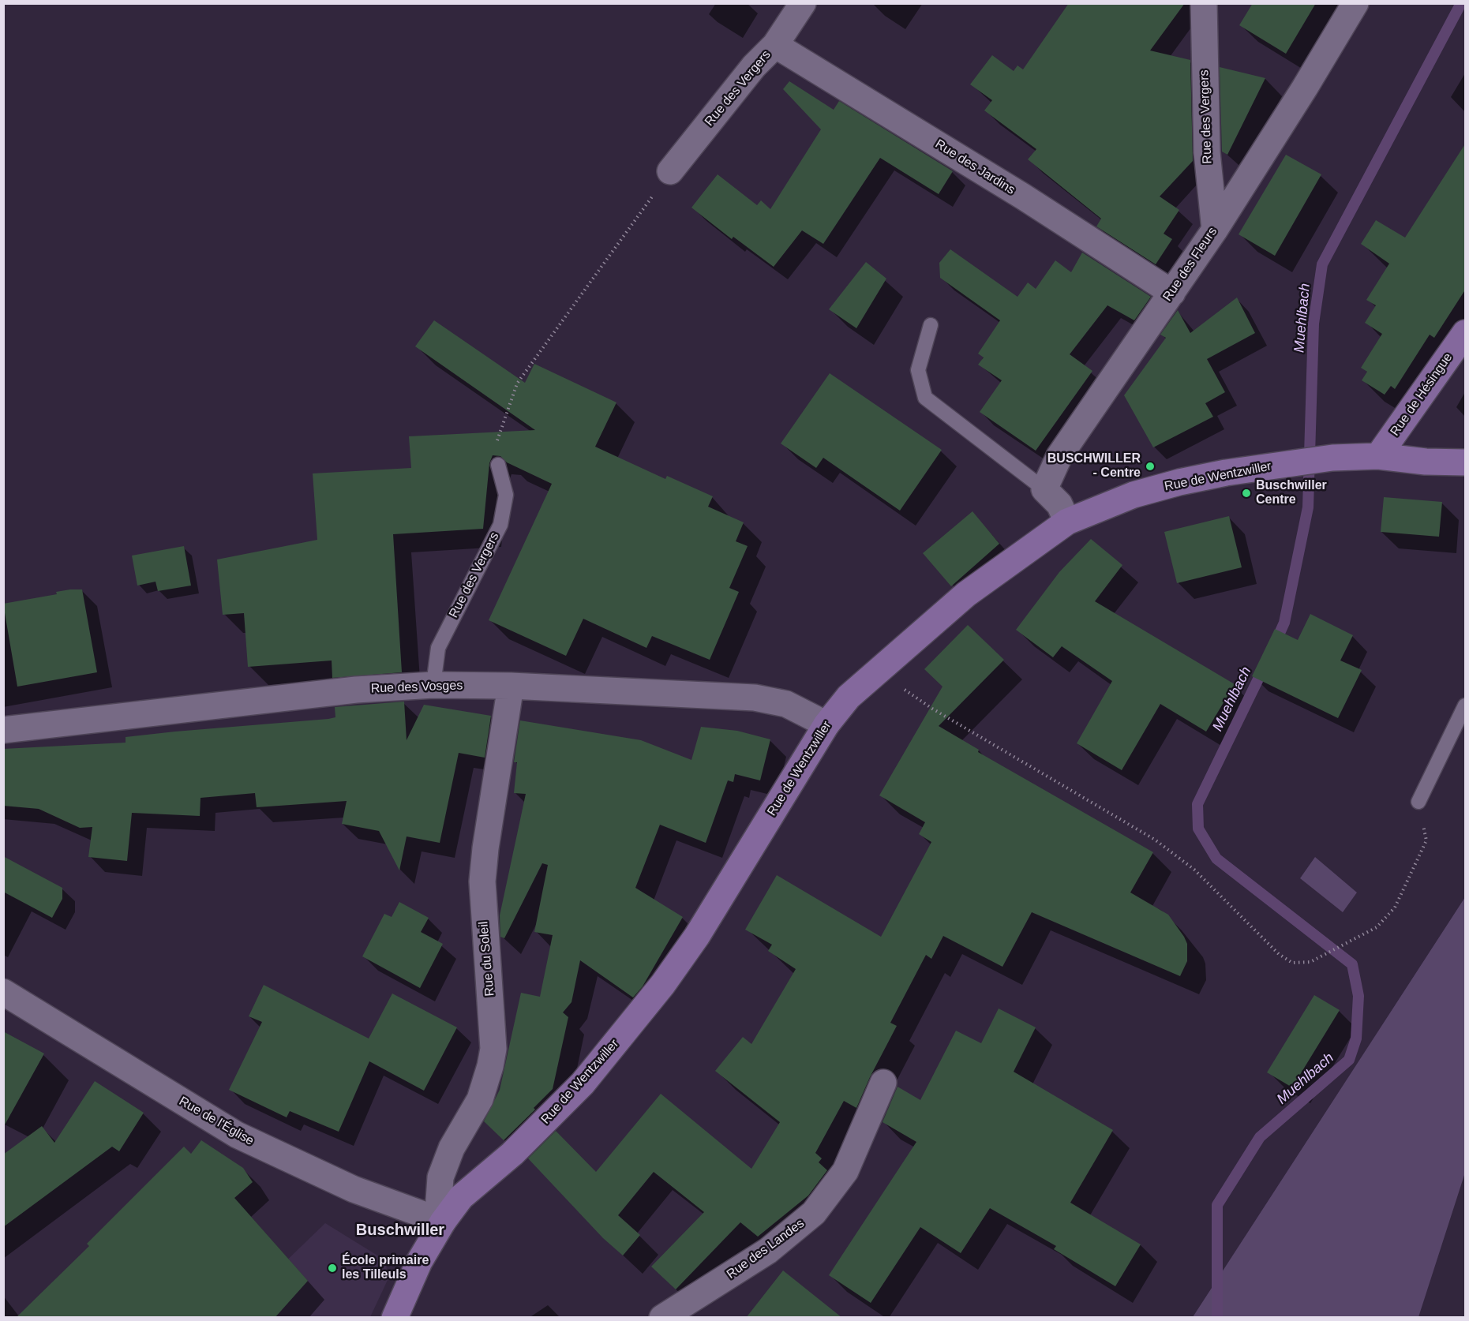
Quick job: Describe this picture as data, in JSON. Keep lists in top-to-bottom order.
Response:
{
  "streets": {
    "street": [
      "Rue des Vergers",
      "Rue des Jardins",
      "Rue des Fleurs",
      "Rue de Hésingue",
      "Rue de Wentzwiller",
      "Rue des Vosges",
      "Rue du Soleil",
      "Rue de l'Église",
      "Rue des Landes"
    ]
  },
  "crossings": [
    ["Rue des Vergers", "Rue des Jardins"],
    ["Rue des Vergers", "Rue des Fleurs"],
    ["Rue des Vergers", "Rue des Vosges"],
    ["Rue des Jardins", "Rue des Fleurs"],
    ["Rue de Hésingue", "Rue de Wentzwiller"],
    ["Rue de Wentzwiller", "Rue des Vosges"],
    ["Rue de Wentzwiller", "Rue du Soleil"],
    ["Rue de Wentzwiller", "Rue de l'Église"],
    ["Rue des Vosges", "Rue du Soleil"],
    ["Rue du Soleil", "Rue de l'Église"]
  ],
  "districts": ["Buschwiller"],
  "water": ["Muehlbach"],
  "places": ["BUSCHWILLER - Centre", "Buschwiller Centre", "École primaire les Tilleuls"]
}
